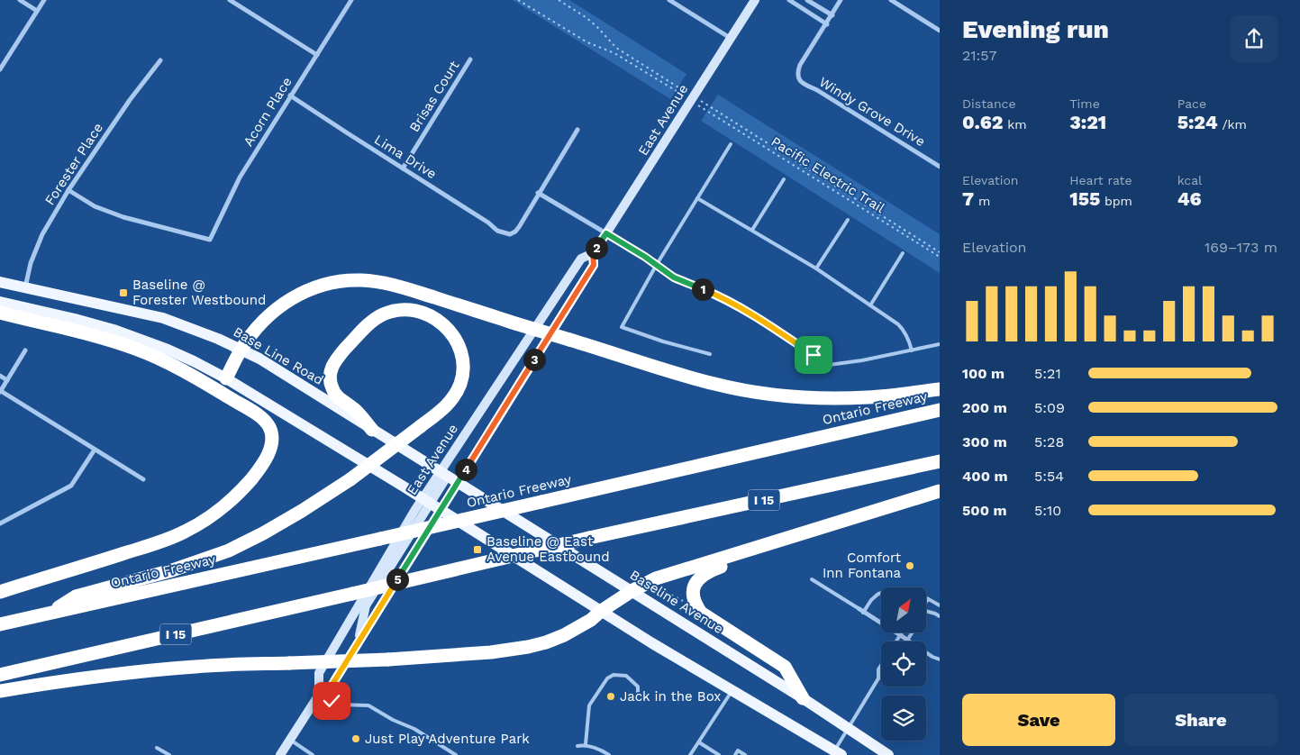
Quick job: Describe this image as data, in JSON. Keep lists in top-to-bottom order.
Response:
{
  "streets": {
    "highway": ["Ontario Freeway", "I 15"],
    "main road": ["East Avenue", "Base Line Road", "Baseline Avenue"],
    "street": [
      "Brisas Court",
      "Acorn Place",
      "Windy Grove Drive",
      "Lima Drive",
      "Forester Place"
    ],
    "path": ["Pacific Electric Trail"]
  },
  "crossings": [
    ["Brisas Court", "Lima Drive"],
    ["Acorn Place", "Lima Drive"],
    ["Acorn Place", "Forester Place"],
    ["East Avenue", "Base Line Road"],
    ["East Avenue", "Baseline Avenue"],
    ["Forester Place", "Base Line Road"],
    ["Base Line Road", "Baseline Avenue"]
  ],
  "places": {
    "transit": ["Baseline @ Forester Westbound", "Baseline @ East Avenue Eastbound"],
    "other": ["Comfort Inn Fontana", "Jack in the Box", "Just Play Adventure Park"]
  },
  "north": "top right",
  "page": {
    "heading": ["Evening run", "21:57"],
    "stats": [
      ["Distance", "0.62 km"],
      ["Time", "3:21"],
      ["Pace", "5:24 /km"],
      ["Elevation", "7 m"],
      ["Heart rate", "155 bpm"],
      ["kcal", "46"]
    ],
    "chart": ["Elevation", "169–173 m"],
    "pins": [
      "2",
      "1",
      "3",
      "4",
      "5"
    ],
    "list": [
      {
        "name": "100 m",
        "note": "5:21"
      },
      {
        "name": "200 m",
        "note": "5:09"
      },
      {
        "name": "300 m",
        "note": "5:28"
      },
      {
        "name": "400 m",
        "note": "5:54"
      },
      {
        "name": "500 m",
        "note": "5:10"
      }
    ],
    "buttons": ["Save", "Share"]
  }
}
